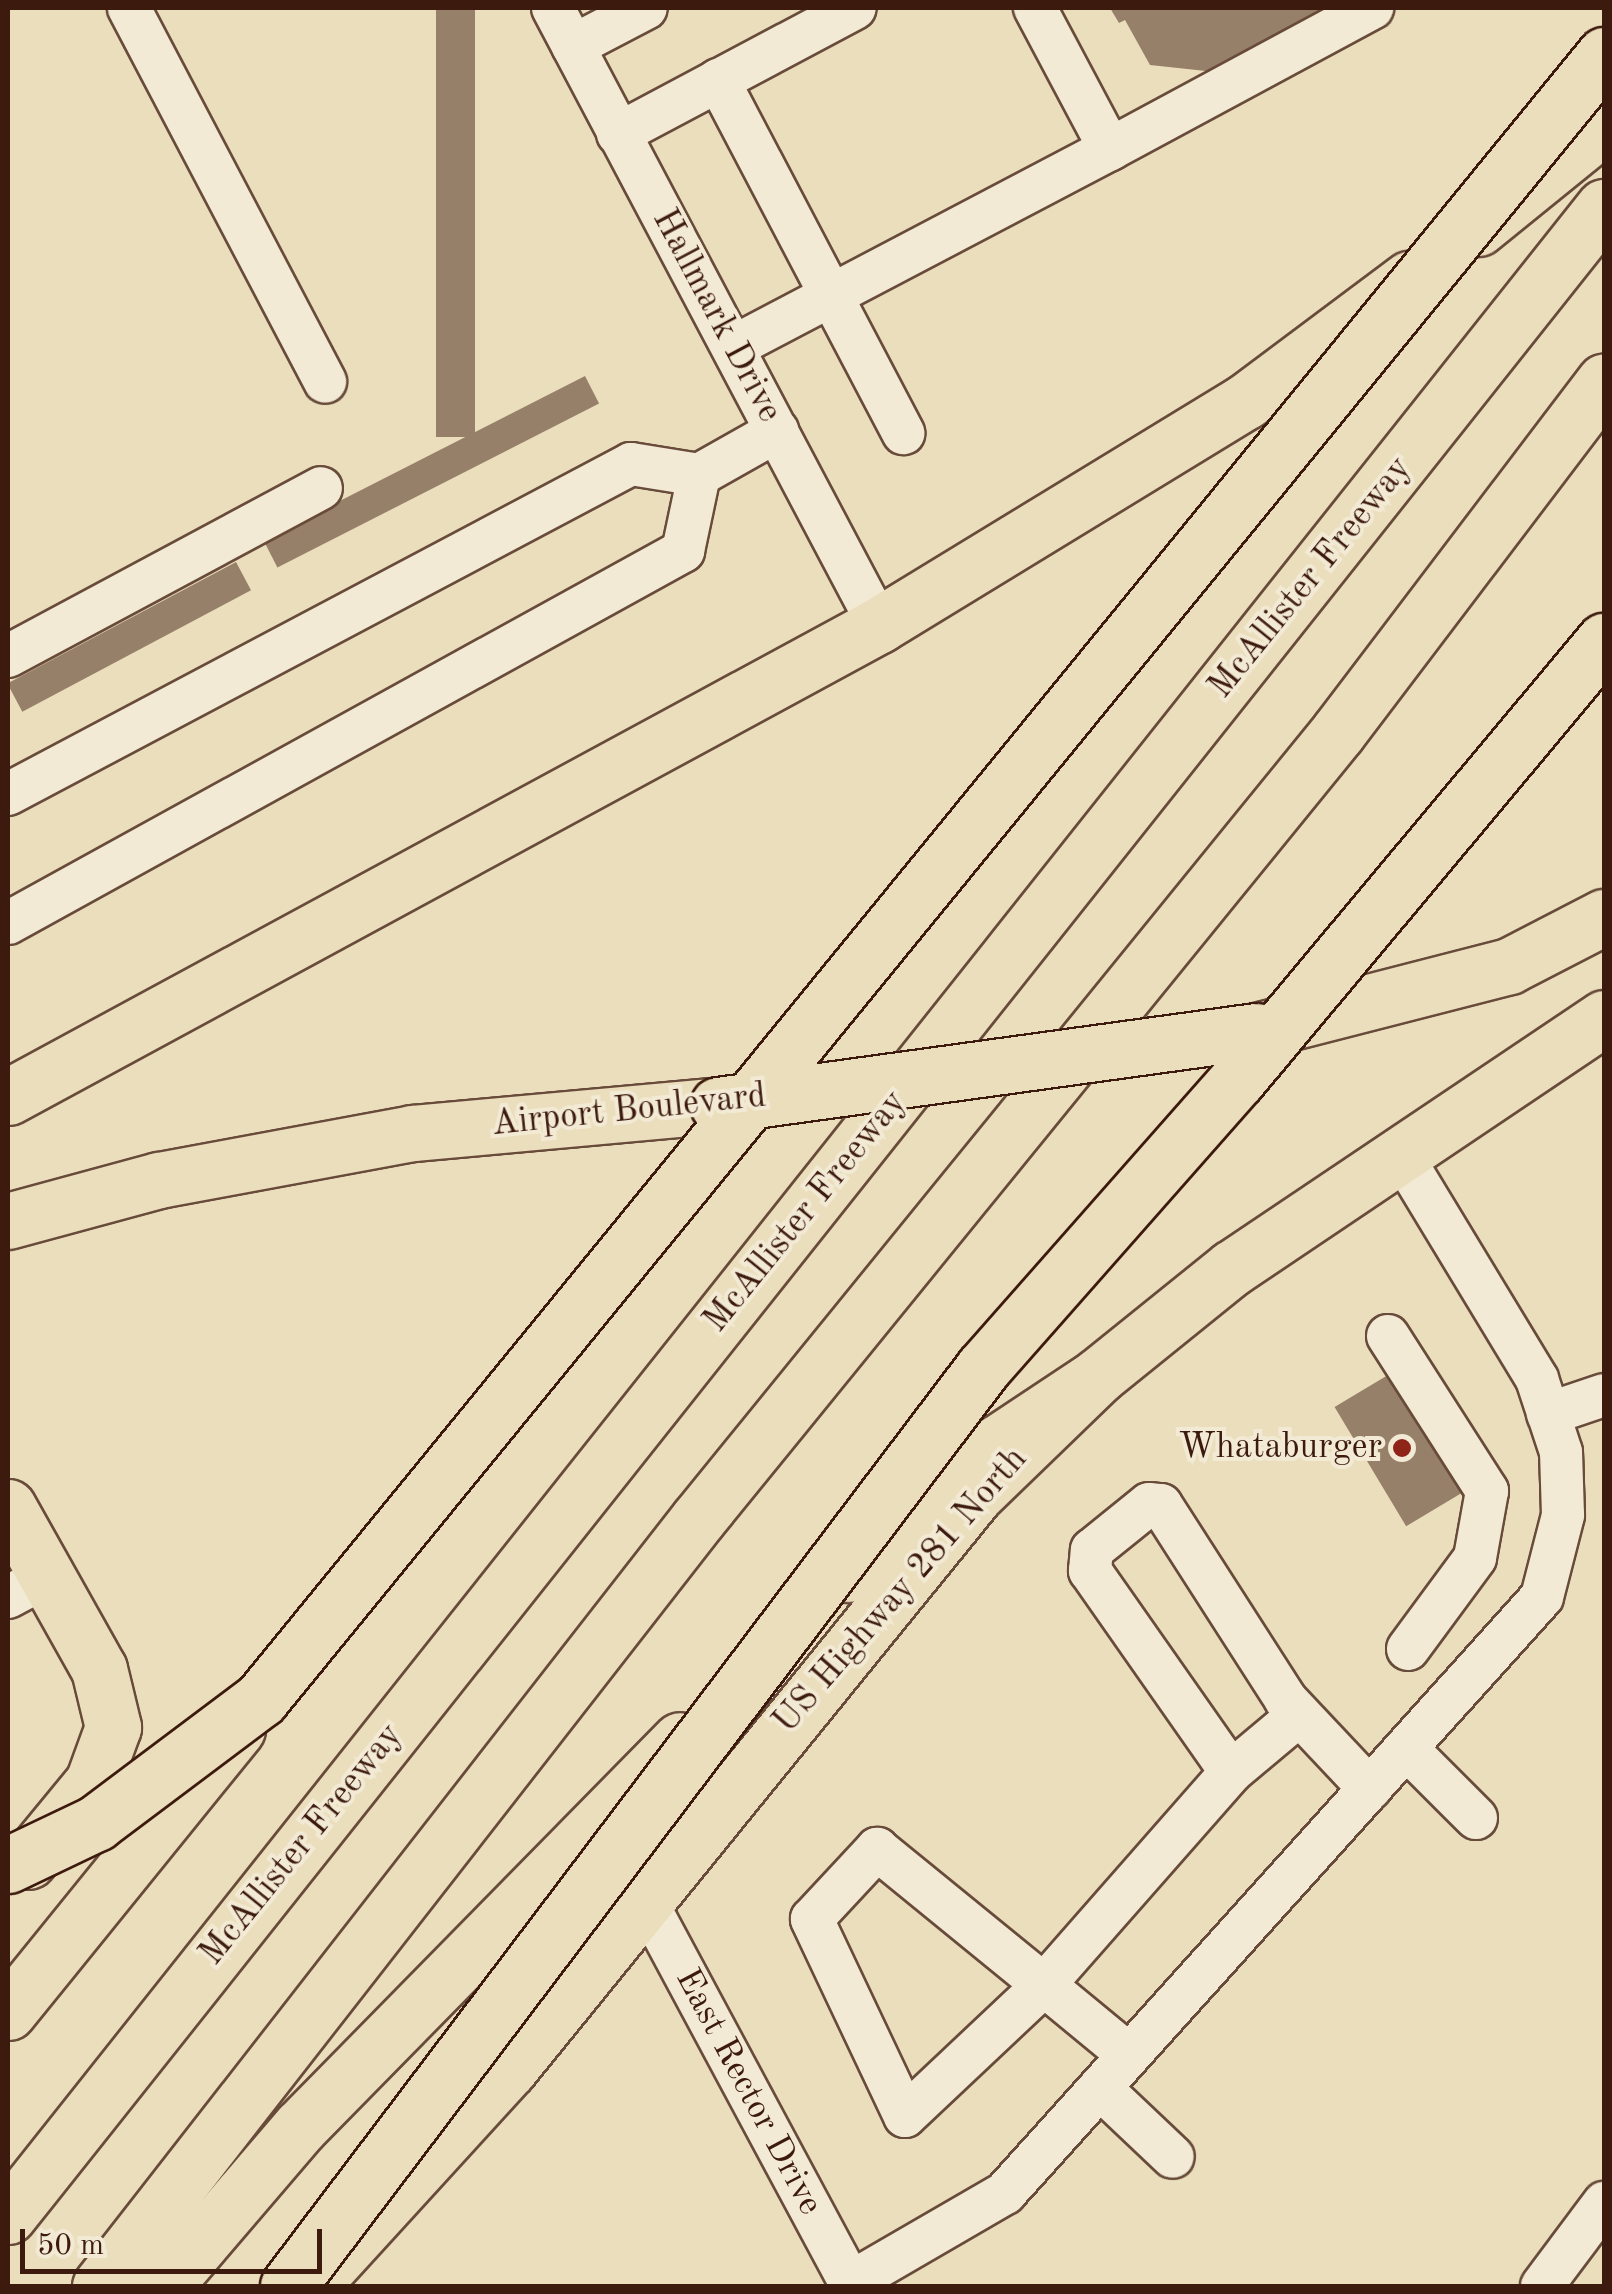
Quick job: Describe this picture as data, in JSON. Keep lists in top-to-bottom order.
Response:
{
  "streets": {
    "main road": ["McAllister Freeway", "Airport Boulevard", "US Highway 281 North"],
    "street": ["Hallmark Drive", "East Rector Drive"]
  },
  "crossings": [
    ["US Highway 281 North", "East Rector Drive"]
  ],
  "places": ["Whataburger"],
  "scale_bar": "50 m"
}
